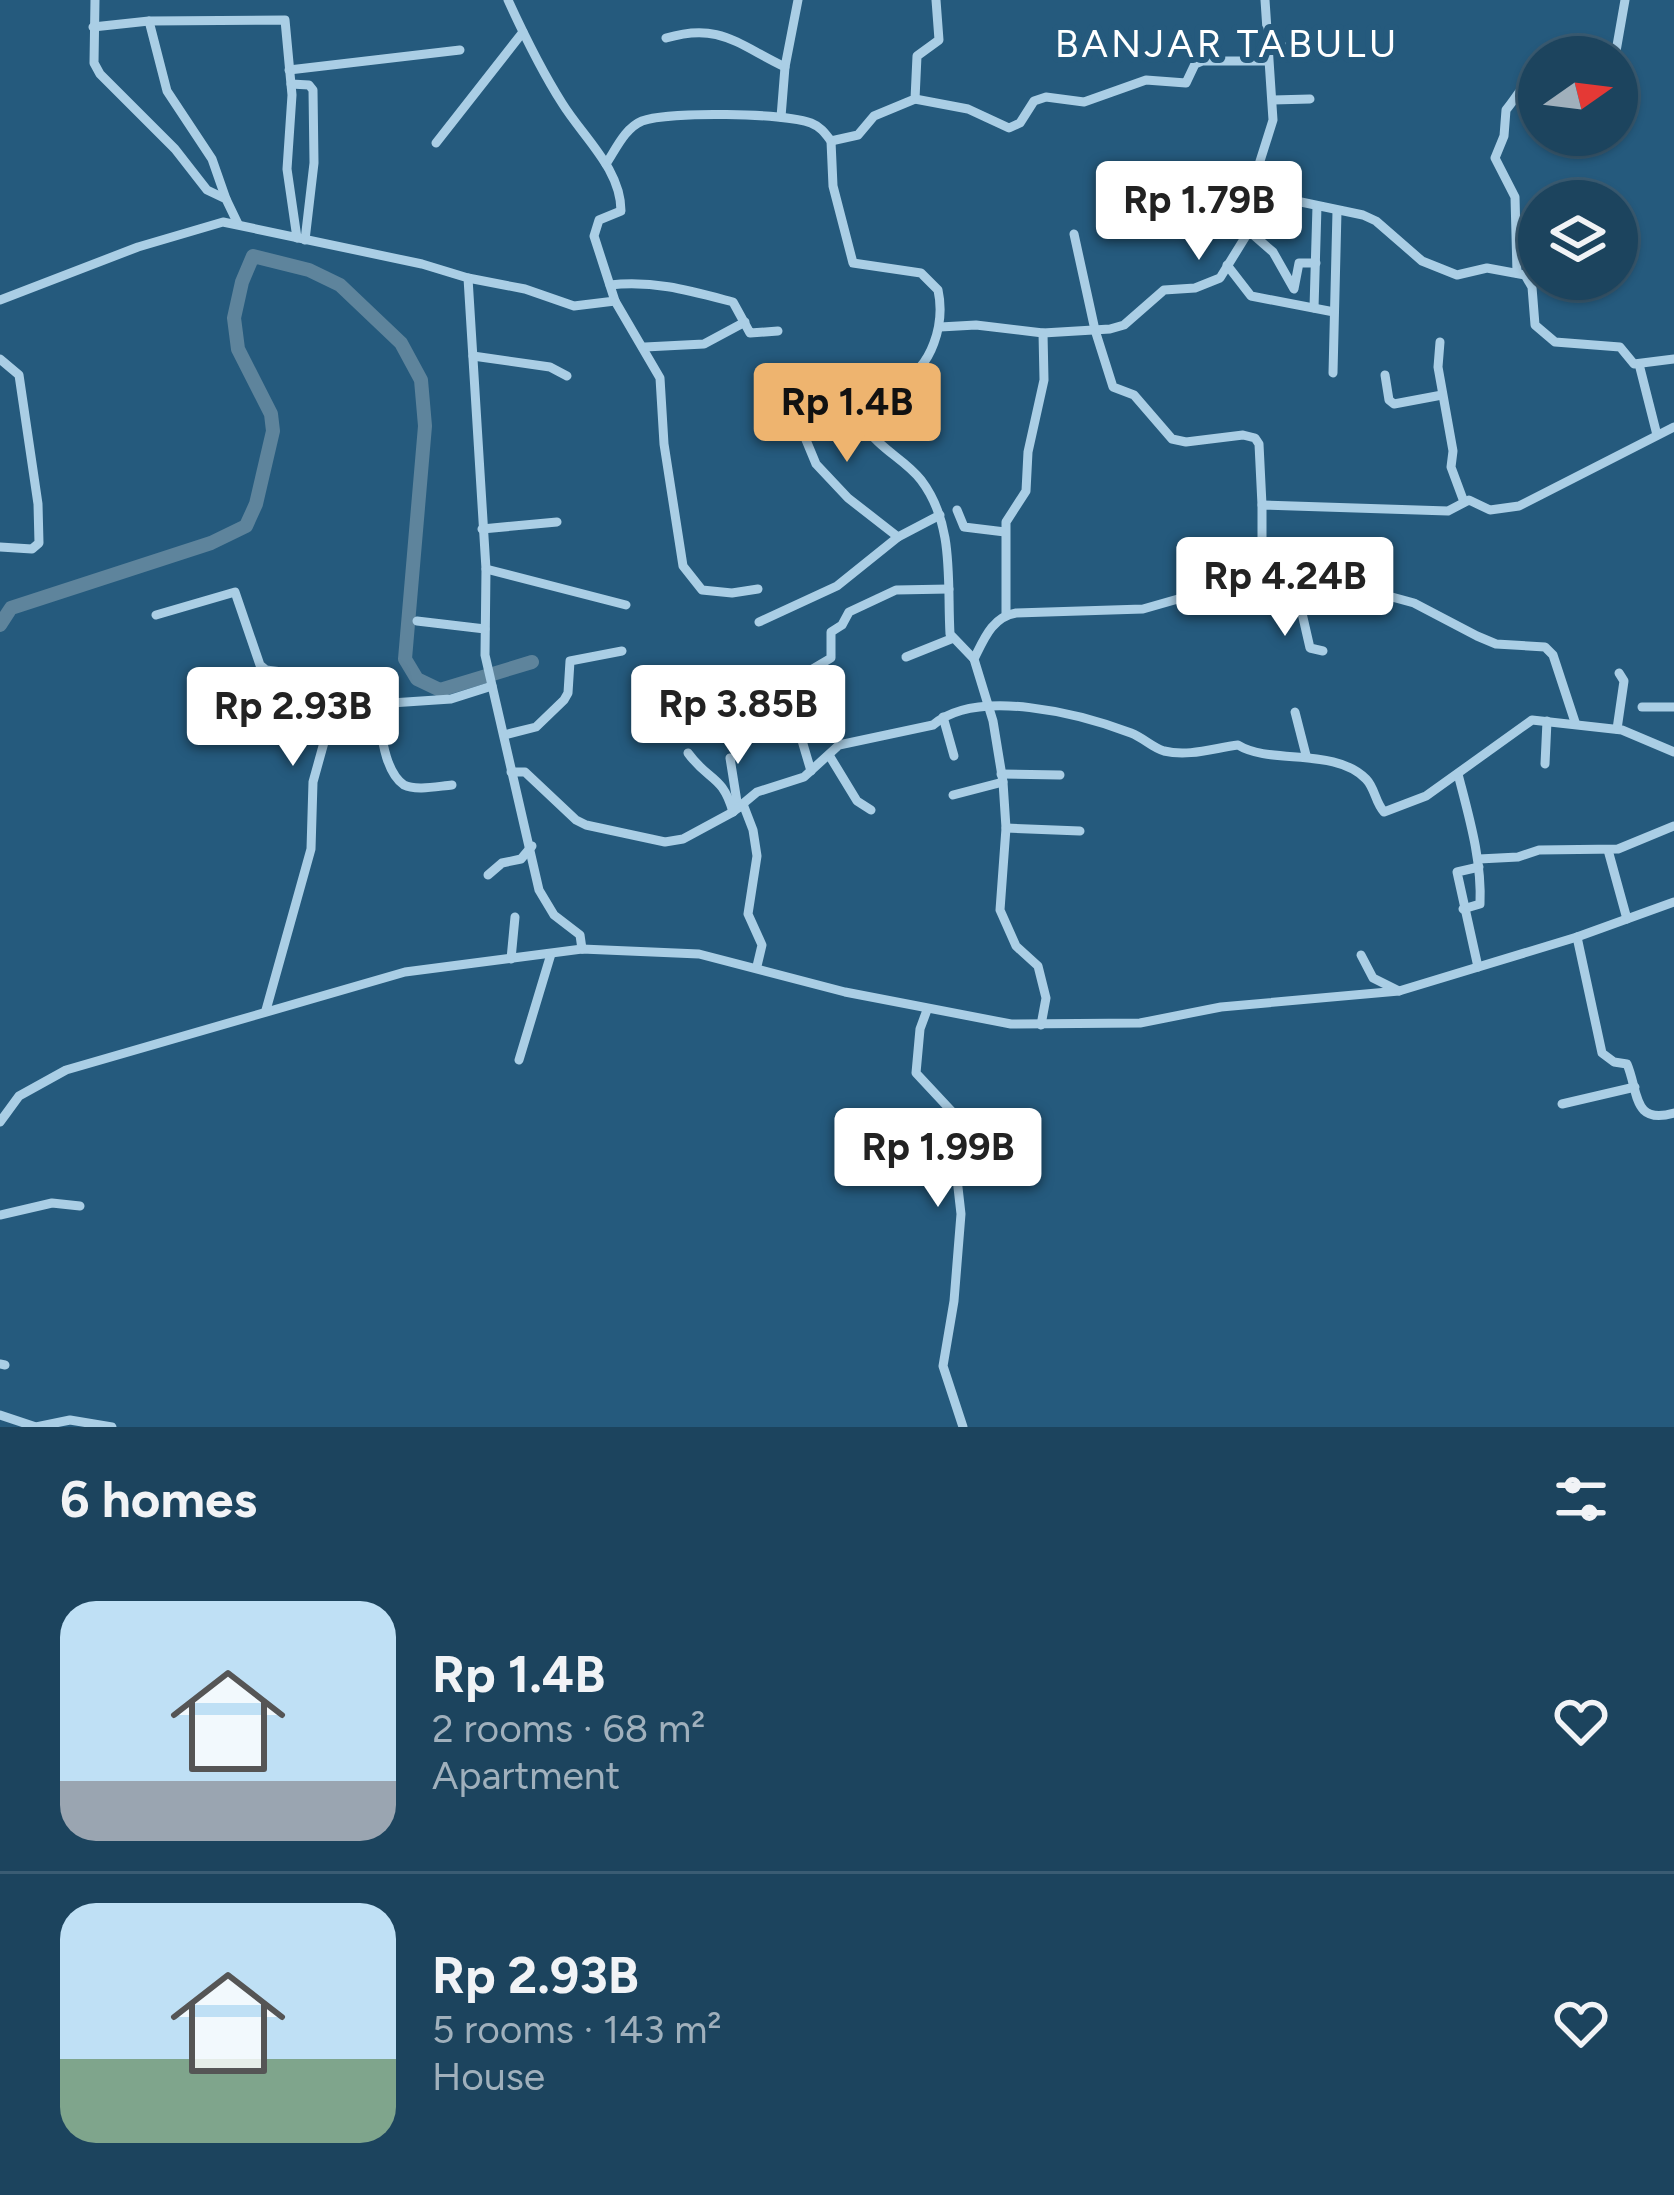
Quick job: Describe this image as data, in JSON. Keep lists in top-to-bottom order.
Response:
{
  "districts": ["BANJAR TABULU"],
  "north": "right",
  "page": {
    "price": [
      "Rp 1.79B",
      "Rp 1.4B",
      "Rp 4.24B",
      "Rp 3.85B",
      "Rp 2.93B",
      "Rp 1.99B"
    ],
    "heading": "6 homes",
    "list": [
      {
        "name": "Rp 1.4B",
        "note": "2 rooms · 68 m² · Apartment"
      },
      {
        "name": "Rp 2.93B",
        "note": "5 rooms · 143 m² · House"
      }
    ]
  }
}
